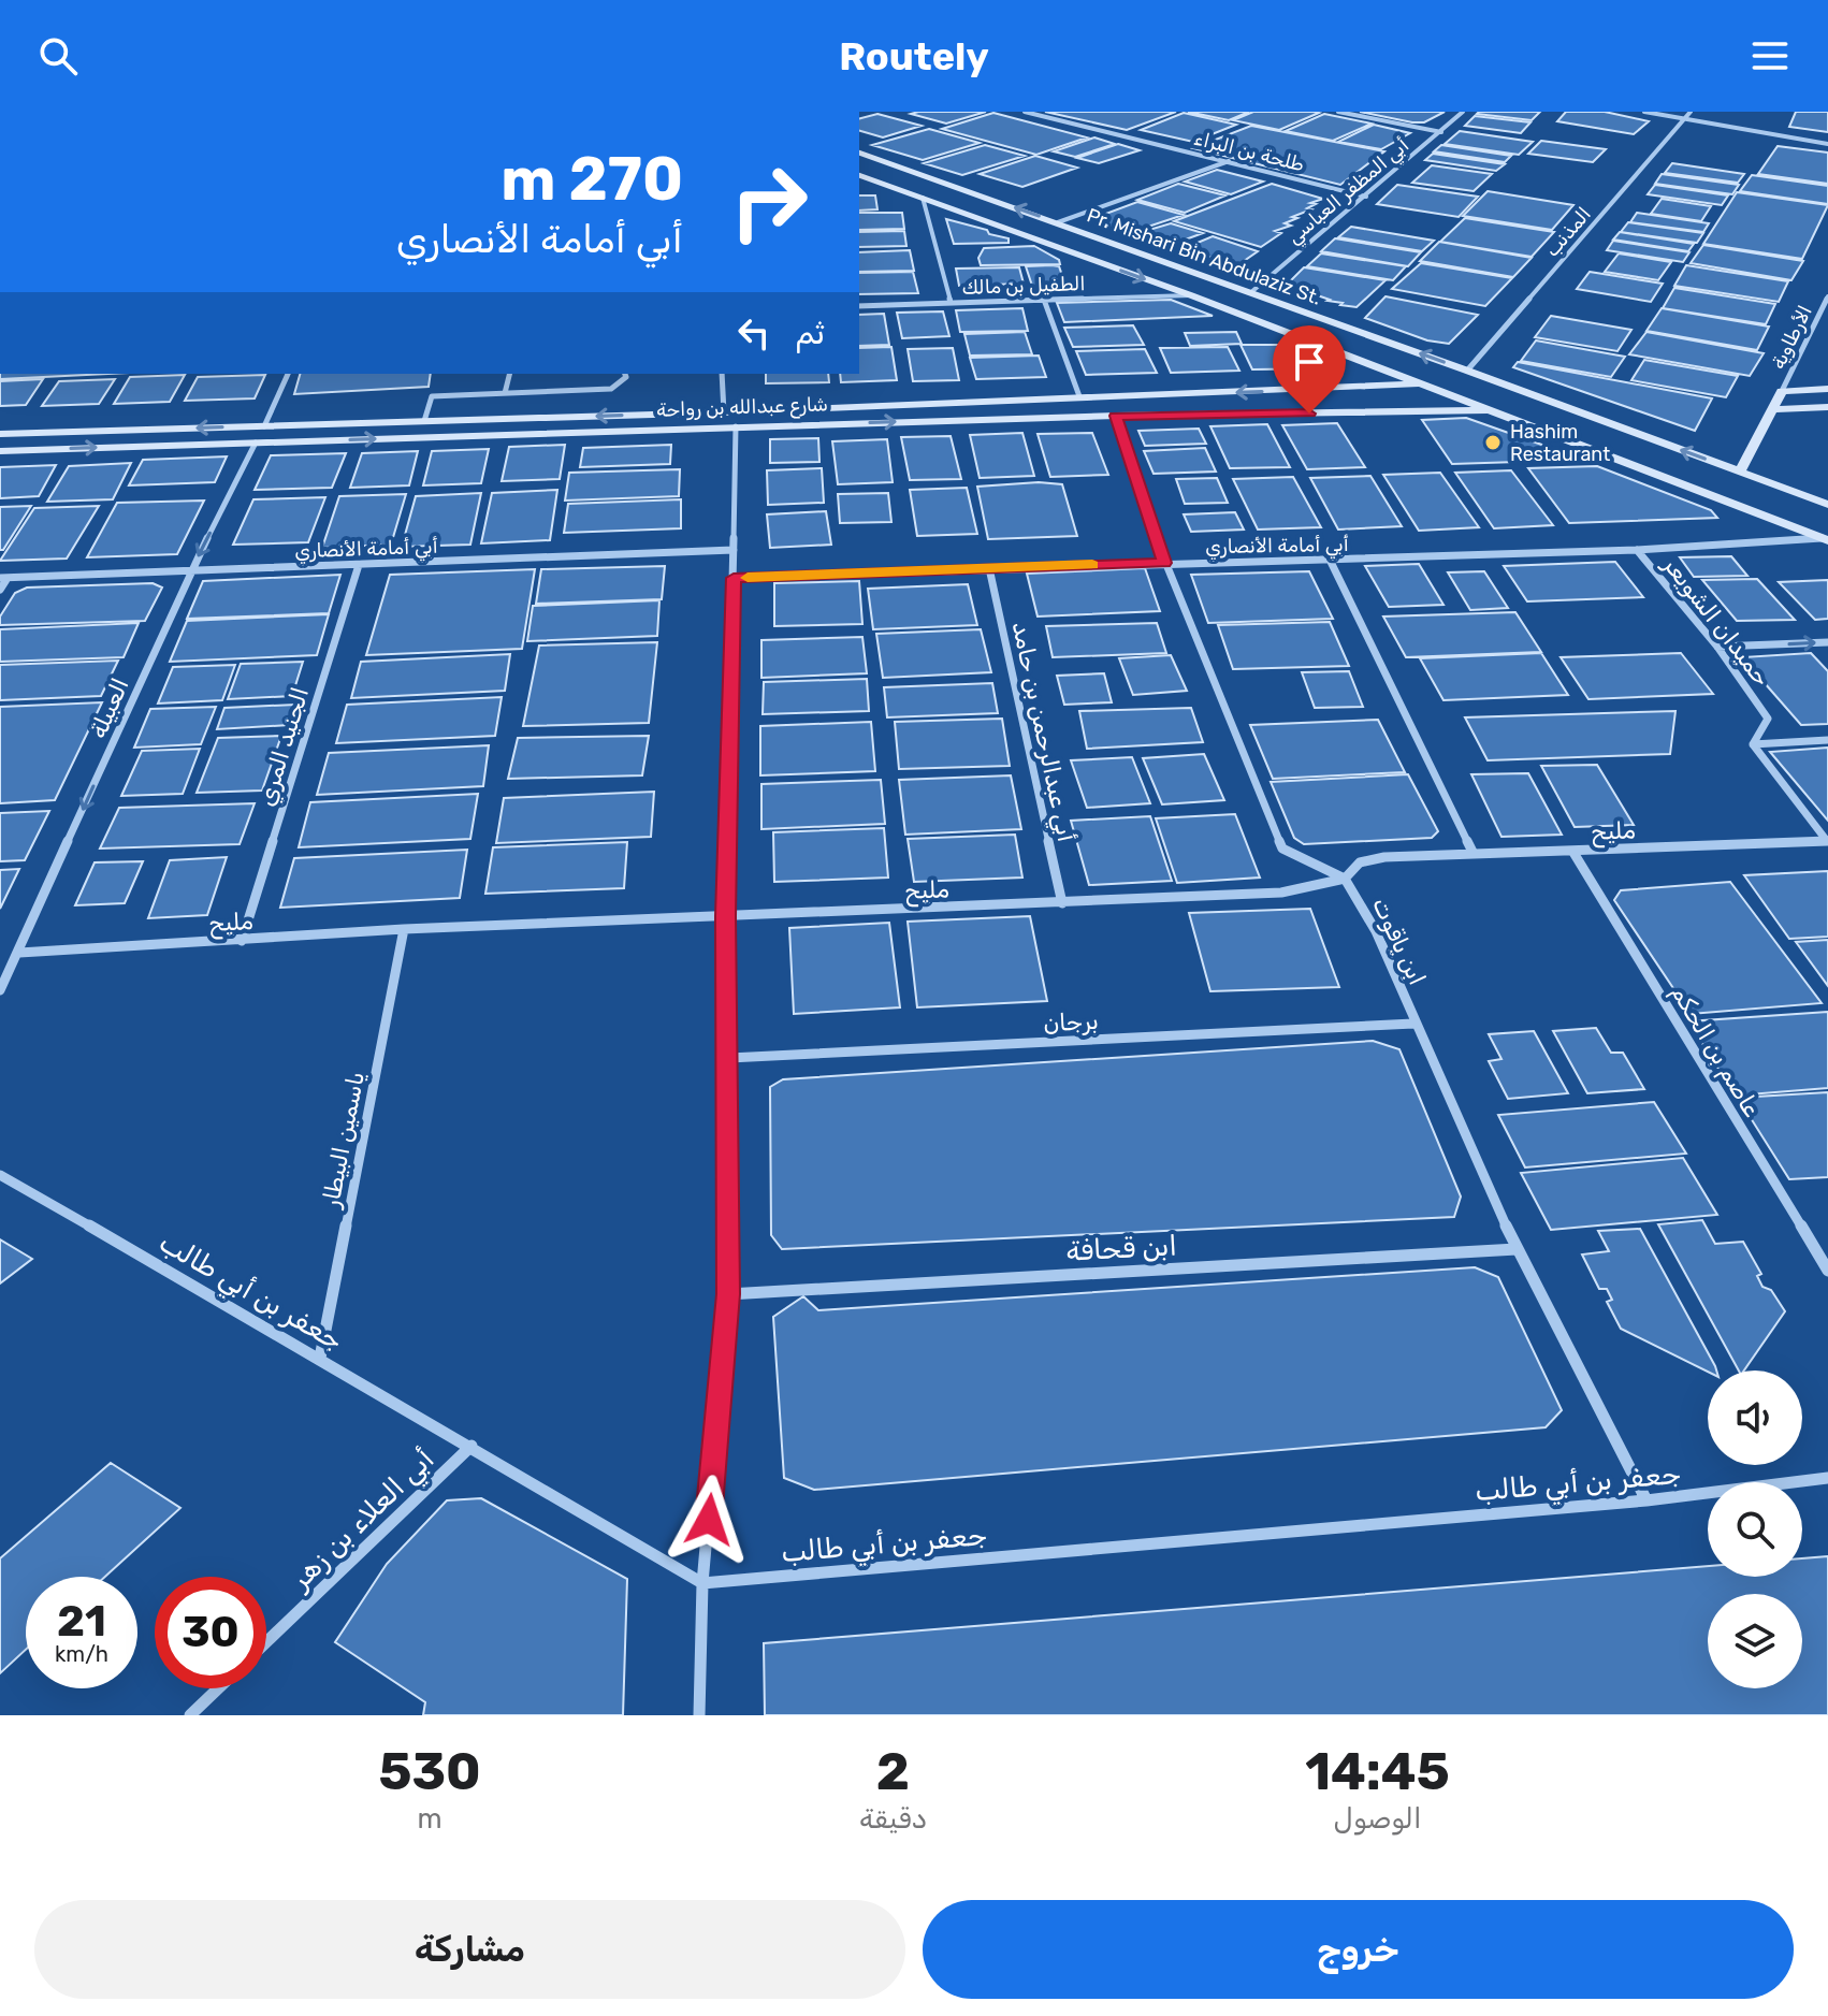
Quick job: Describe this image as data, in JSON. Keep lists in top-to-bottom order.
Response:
{
  "streets": {
    "street": [
      "طلحة بن البراء",
      "أبي المظفر العباسي",
      "المذنب",
      "Pr. Mishari Bin Abdulaziz St.",
      "الطفيل بن مالك",
      "الأرطاوية",
      "شارع عبدالله بن رواحة",
      "أبي أمامة الأنصاري",
      "حميدان الشويعر",
      "العبيلة",
      "أبي عبدالرحمن بن حامد",
      "الجنيد المري",
      "مليح",
      "ابن ياقوت",
      "برجان",
      "عاصم بن الحكم",
      "ياسمين البيطار",
      "ابن قحافة",
      "جعفر بن أبي طالب",
      "أبي العلاء بن زهر"
    ]
  },
  "crossings": [
    ["طلحة بن البراء", "أبي المظفر العباسي"],
    ["أبي المظفر العباسي", "Pr. Mishari Bin Abdulaziz St."],
    ["المذنب", "Pr. Mishari Bin Abdulaziz St."],
    ["شارع عبدالله بن رواحة", "العبيلة"],
    ["شارع عبدالله بن رواحة", "ابن ياقوت"],
    ["أبي أمامة الأنصاري", "حميدان الشويعر"],
    ["أبي أمامة الأنصاري", "العبيلة"],
    ["أبي أمامة الأنصاري", "أبي عبدالرحمن بن حامد"],
    ["أبي أمامة الأنصاري", "الجنيد المري"],
    ["أبي أمامة الأنصاري", "ابن ياقوت"],
    ["العبيلة", "مليح"],
    ["أبي عبدالرحمن بن حامد", "مليح"],
    ["الجنيد المري", "مليح"],
    ["مليح", "ابن ياقوت"],
    ["مليح", "عاصم بن الحكم"],
    ["مليح", "ياسمين البيطار"],
    ["ابن ياقوت", "برجان"],
    ["ابن ياقوت", "ابن قحافة"],
    ["ابن ياقوت", "جعفر بن أبي طالب"],
    ["ياسمين البيطار", "جعفر بن أبي طالب"],
    ["جعفر بن أبي طالب", "أبي العلاء بن زهر"]
  ],
  "one_way": ["العبيلة"],
  "places": ["Hashim Restaurant"],
  "page": {
    "header": "Routely",
    "turn": ["270 m", "أبي أمامة الأنصاري"],
    "then": "ثم",
    "speed": "21 km/h",
    "limit": "30",
    "eta": [
      "14:45",
      "الوصول",
      "2",
      "دقيقة",
      "530",
      "m"
    ],
    "buttons": ["خروج", "مشاركة"]
  }
}
